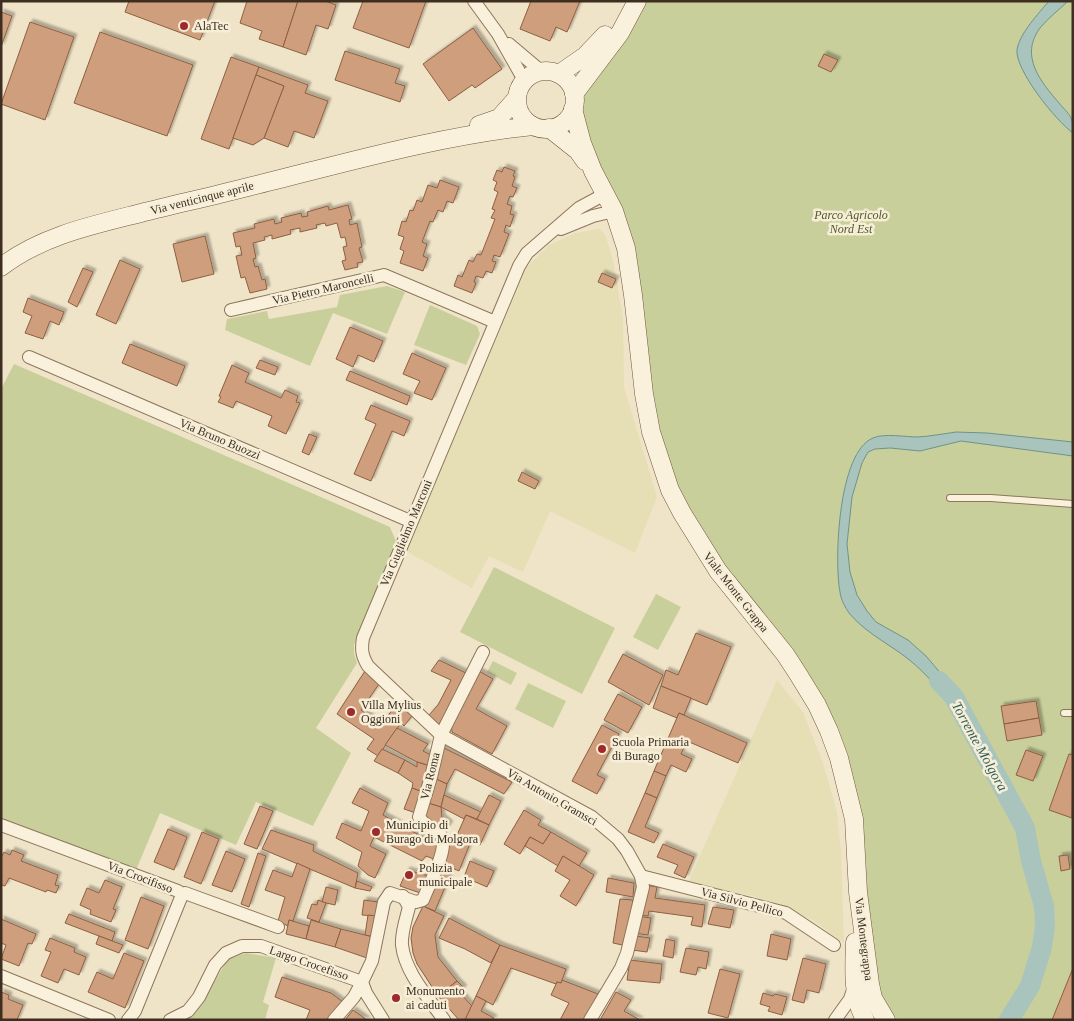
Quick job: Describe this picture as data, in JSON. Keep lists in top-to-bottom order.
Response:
{
  "streets": {
    "street": [
      "Via venticinque aprile",
      "Via Pietro Maroncelli",
      "Via Bruno Buozzi",
      "Via Guglielmo Marconi",
      "Viale Monte Grappa",
      "Via Roma",
      "Via Antonio Gramsci",
      "Via Crocifisso",
      "Via Silvio Pellico",
      "Via Montegrappa",
      "Largo Crocefisso"
    ]
  },
  "crossings": [
    ["Via venticinque aprile", "Viale Monte Grappa"],
    ["Via Pietro Maroncelli", "Via Guglielmo Marconi"],
    ["Via Bruno Buozzi", "Via Guglielmo Marconi"],
    ["Via Guglielmo Marconi", "Viale Monte Grappa"],
    ["Via Guglielmo Marconi", "Via Roma"],
    ["Via Guglielmo Marconi", "Via Antonio Gramsci"],
    ["Viale Monte Grappa", "Via Montegrappa"],
    ["Via Roma", "Via Antonio Gramsci"],
    ["Via Antonio Gramsci", "Via Silvio Pellico"]
  ],
  "water": ["Torrente Molgora"],
  "parks": ["Parco Agricolo Nord Est"],
  "places": [
    "AlaTec",
    "Villa Mylius Oggioni",
    "Scuola Primaria di Burago",
    "Municipio di Burago di Molgora",
    "Polizia municipale",
    "Monumento ai caduti"
  ]
}
